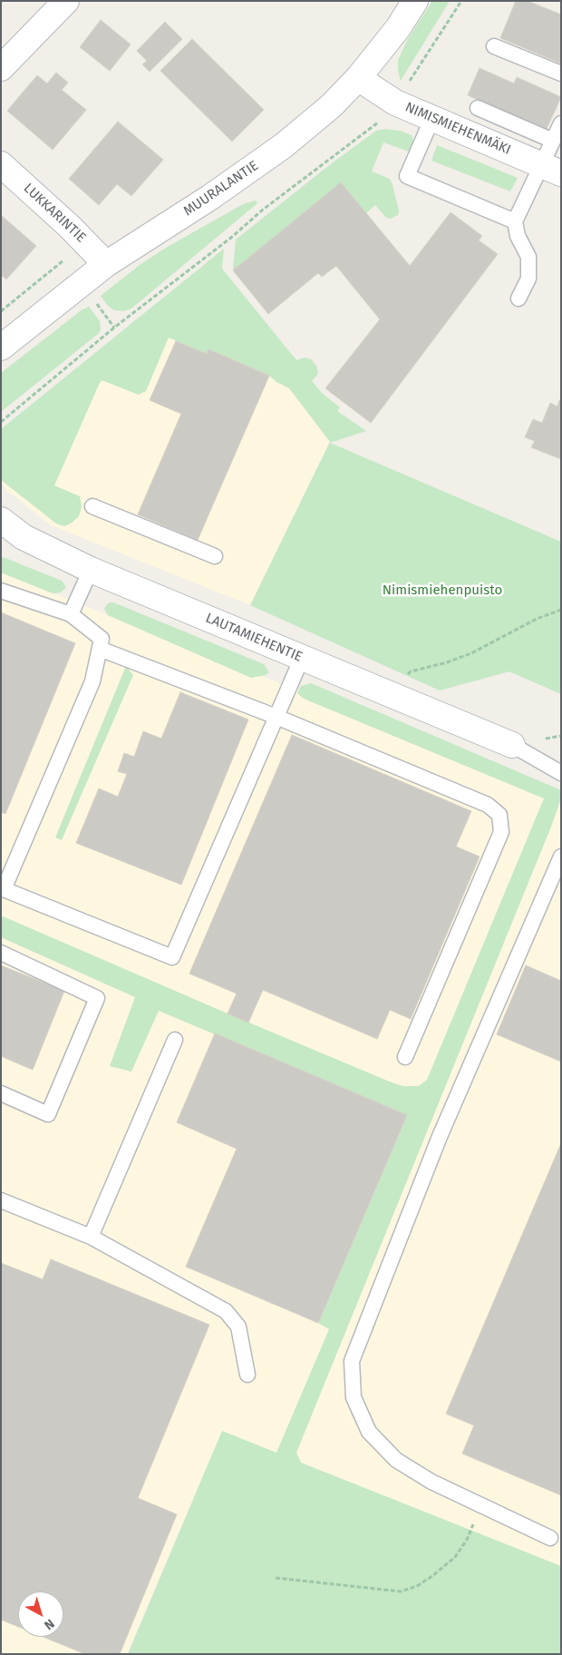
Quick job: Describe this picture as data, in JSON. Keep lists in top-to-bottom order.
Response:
{
  "streets": {
    "street": [
      "NIMISMIEHENMÄKI",
      "MUURALANTIE",
      "LUKKARINTIE",
      "LAUTAMIEHENTIE"
    ]
  },
  "crossings": [
    ["NIMISMIEHENMÄKI", "MUURALANTIE"],
    ["MUURALANTIE", "LUKKARINTIE"]
  ],
  "parks": ["Nimismiehenpuisto"],
  "north": "bottom right"
}
